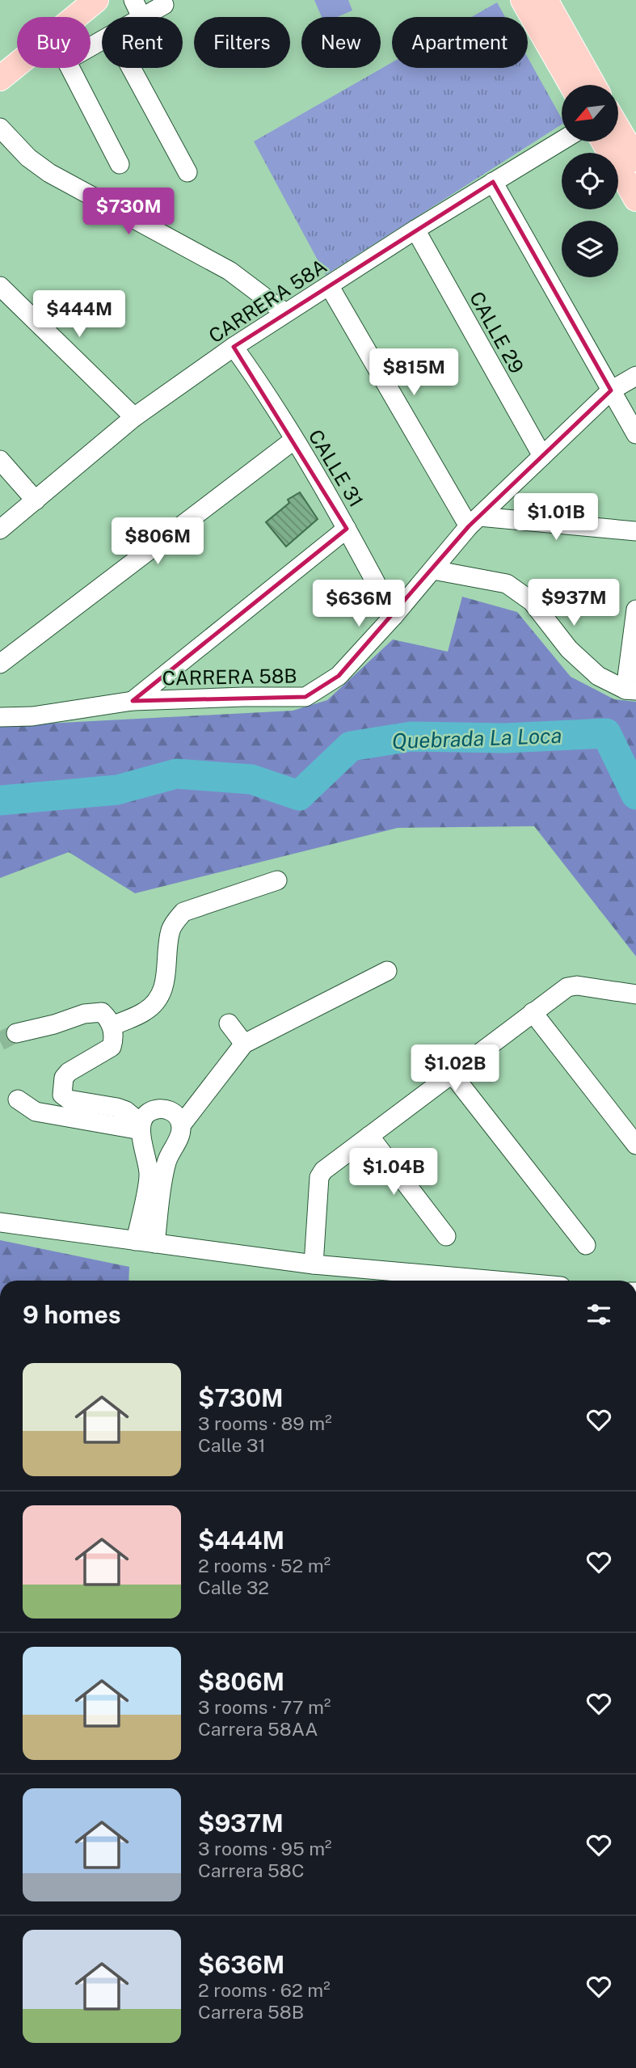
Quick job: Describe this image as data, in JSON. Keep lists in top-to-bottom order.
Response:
{
  "streets": {
    "street": [
      "CARRERA 58A",
      "CALLE 29",
      "CALLE 31",
      "CARRERA 58B"
    ]
  },
  "crossings": [
    ["CARRERA 58A", "CALLE 29"],
    ["CARRERA 58A", "CALLE 31"],
    ["CALLE 29", "CARRERA 58B"],
    ["CALLE 31", "CARRERA 58B"]
  ],
  "water": ["Quebrada La Loca"],
  "north": "bottom left",
  "page": {
    "chip": [
      "Buy",
      "Rent",
      "Filters",
      "New",
      "Apartment"
    ],
    "price": [
      "$730M",
      "$444M",
      "$815M",
      "$1.01B",
      "$806M",
      "$937M",
      "$636M",
      "$1.02B",
      "$1.04B"
    ],
    "heading": "9 homes",
    "list": [
      {
        "name": "$730M",
        "note": "3 rooms · 89 m² · Calle 31"
      },
      {
        "name": "$444M",
        "note": "2 rooms · 52 m² · Calle 32"
      },
      {
        "name": "$806M",
        "note": "3 rooms · 77 m² · Carrera 58AA"
      },
      {
        "name": "$937M",
        "note": "3 rooms · 95 m² · Carrera 58C"
      },
      {
        "name": "$636M",
        "note": "2 rooms · 62 m² · Carrera 58B"
      }
    ]
  }
}
